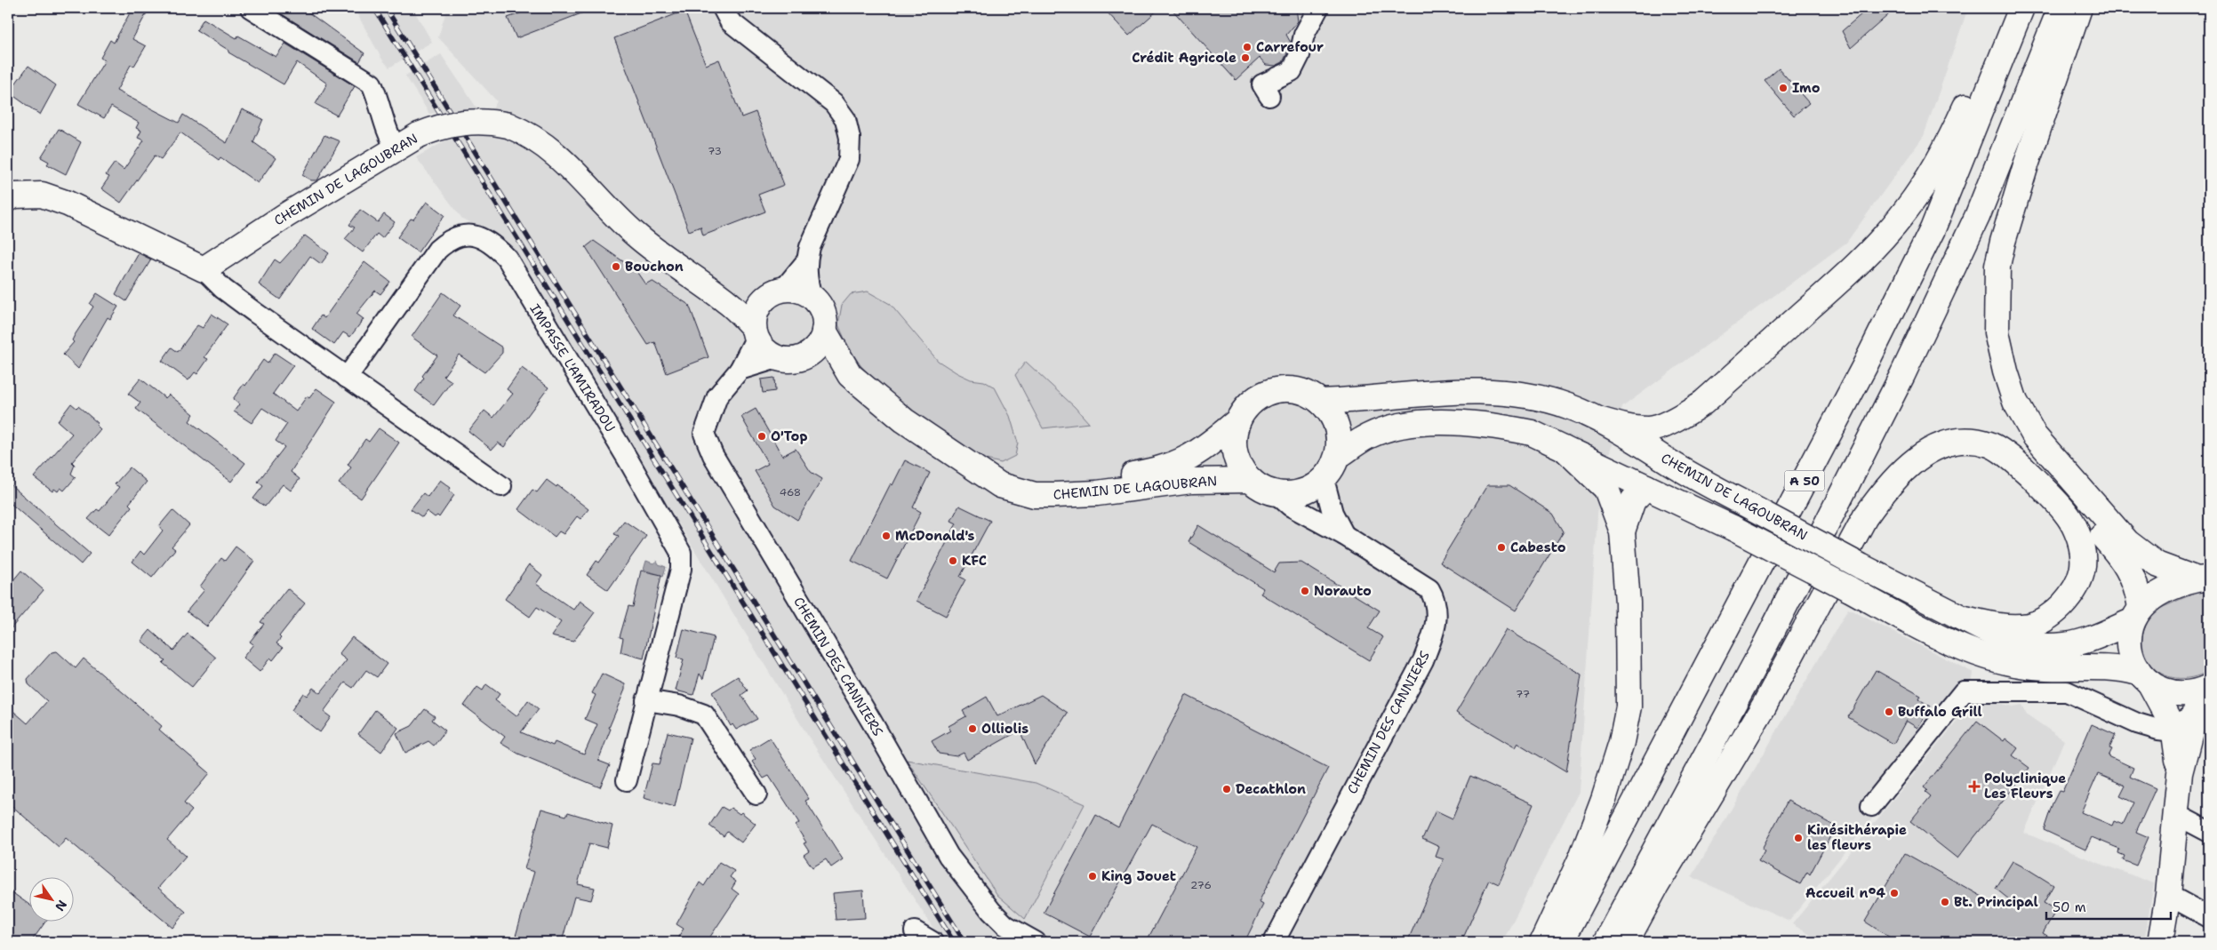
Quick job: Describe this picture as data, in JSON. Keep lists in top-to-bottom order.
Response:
{
  "streets": {
    "main road": ["CHEMIN DE LAGOUBRAN", "A 50"],
    "street": ["IMPASSE L'AMIRADOU", "CHEMIN DES CANNIERS"]
  },
  "crossings": [
    ["CHEMIN DE LAGOUBRAN", "CHEMIN DES CANNIERS"]
  ],
  "places": {
    "other": [
      "Carrefour",
      "Crédit Agricole",
      "Imo",
      "Bouchon",
      "O'Top",
      "McDonald's",
      "Cabesto",
      "KFC",
      "Norauto",
      "Buffalo Grill",
      "Olliolis",
      "Decathlon",
      "Kinésithérapie les fleurs",
      "King Jouet",
      "Accueil n°4",
      "Bt. Principal"
    ],
    "health": ["Polyclinique Les Fleurs"]
  },
  "house_numbers": [
    "73",
    "468",
    "77",
    "276"
  ],
  "scale_bar": "50 m",
  "north": "bottom right"
}
